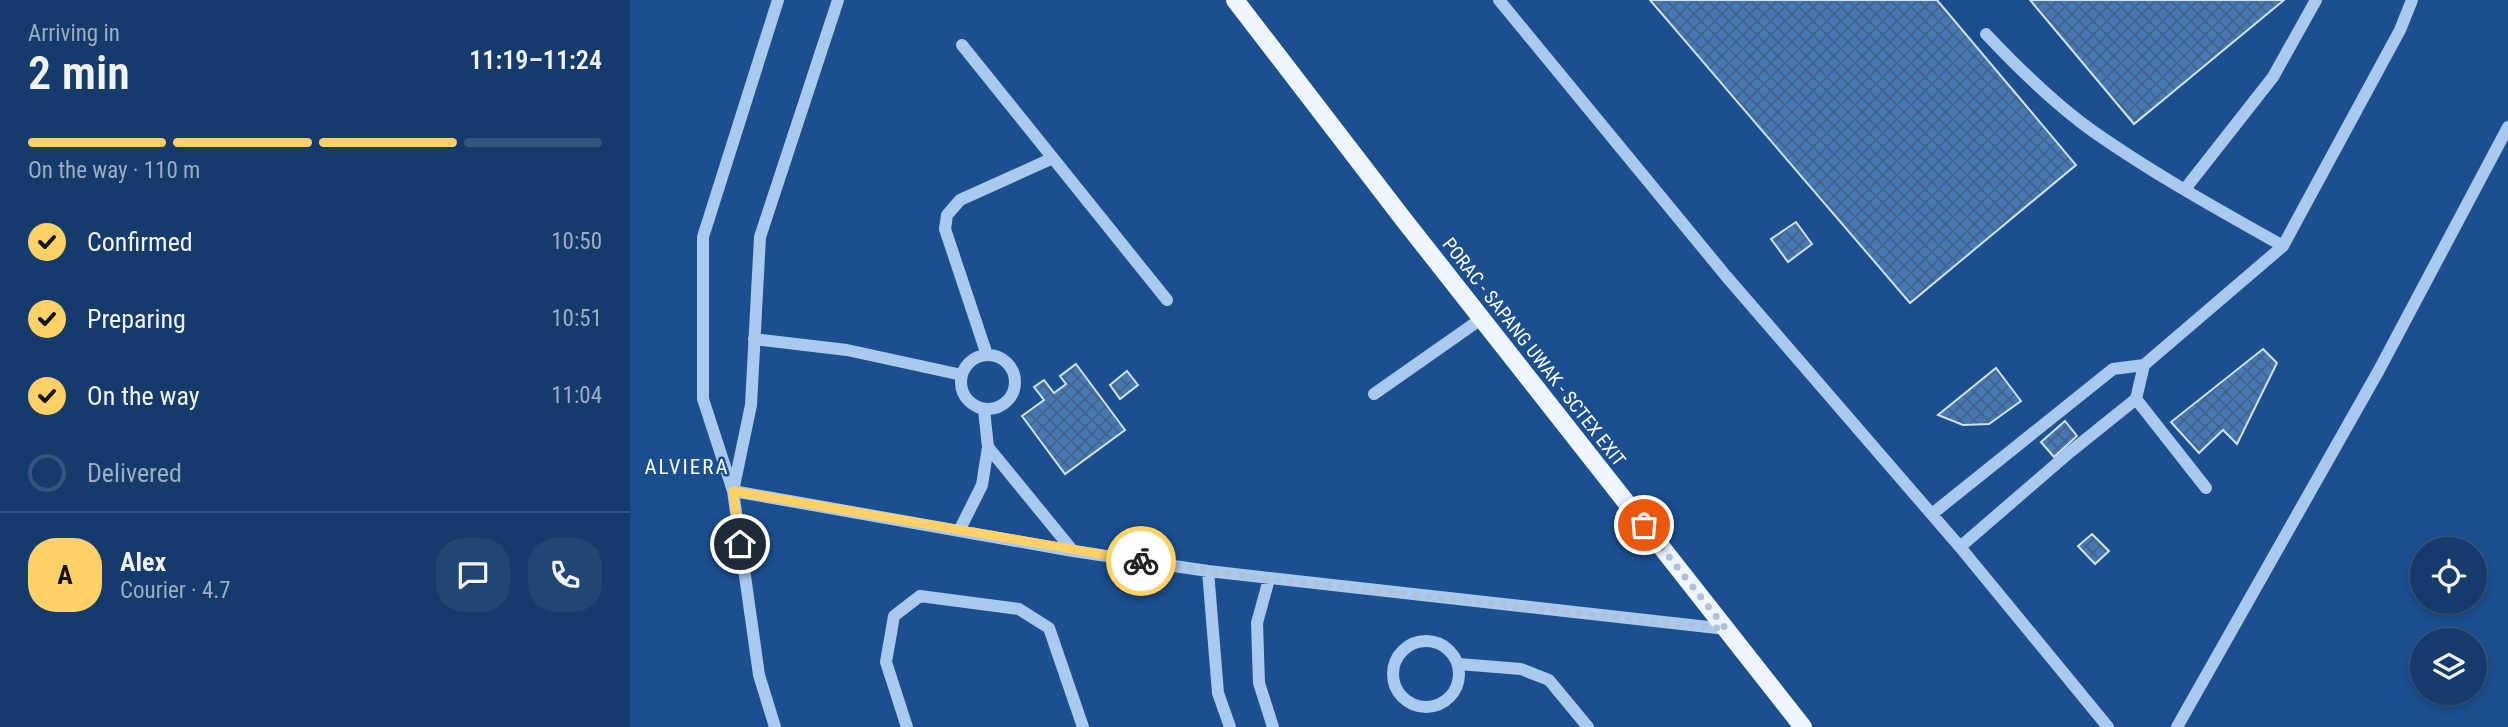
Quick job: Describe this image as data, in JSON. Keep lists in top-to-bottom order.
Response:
{
  "streets": {
    "main road": ["PORAC - SAPANG UWAK - SCTEX EXIT"]
  },
  "districts": ["ALVIERA"],
  "page": {
    "heading": ["2 min", "Arriving in", "11:19–11:24"],
    "panel": ["Alex", "Courier · 4.7"],
    "bar": "On the way · 110 m",
    "list": [
      ["Confirmed", "10:50"],
      ["Preparing", "10:51"],
      ["On the way", "11:04"],
      "Delivered"
    ],
    "round": "A"
  }
}
